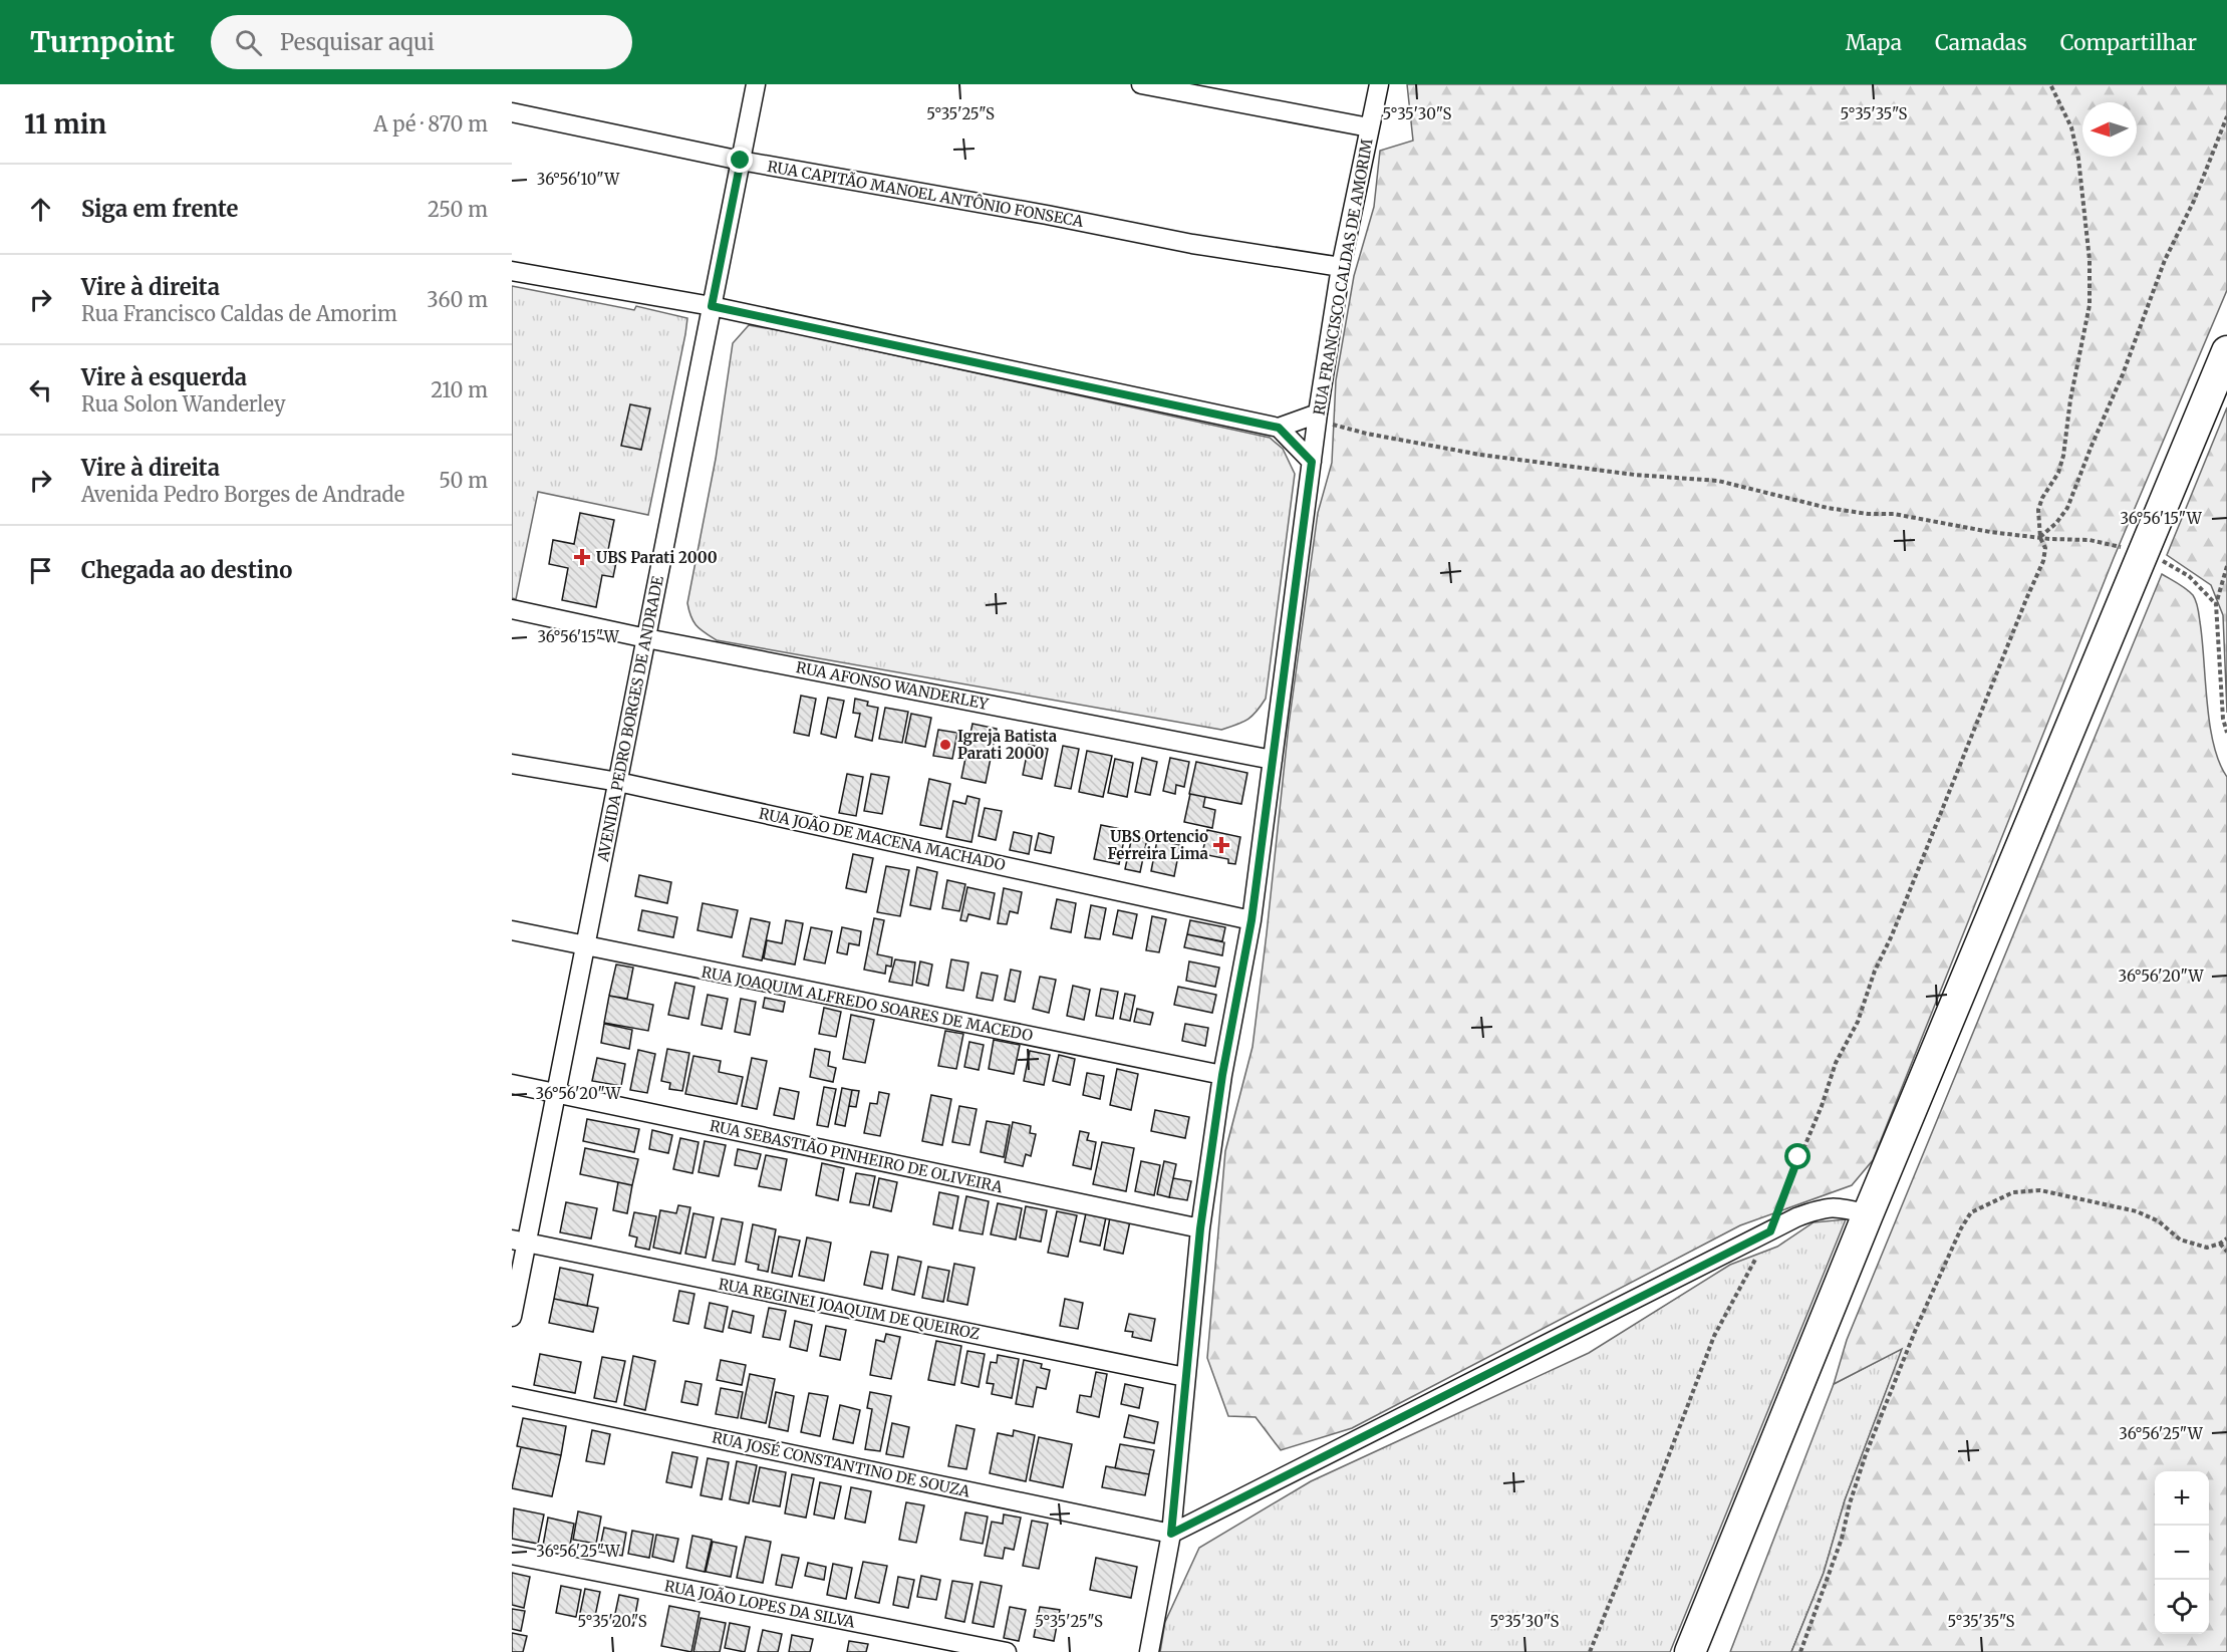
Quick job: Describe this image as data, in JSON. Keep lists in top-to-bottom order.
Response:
{
  "streets": {
    "street": [
      "RUA CAPITÃO MANOEL ANTÔNIO FONSECA",
      "RUA FRANCISCO CALDAS DE AMORIM",
      "RUA AFONSO WANDERLEY",
      "AVENIDA PEDRO BORGES DE ANDRADE",
      "RUA JOÃO DE MACENA MACHADO",
      "RUA JOAQUIM ALFREDO SOARES DE MACEDO",
      "RUA SEBASTIÃO PINHEIRO DE OLIVEIRA",
      "RUA REGINEI JOAQUIM DE QUEIROZ",
      "RUA JOSÉ CONSTANTINO DE SOUZA",
      "RUA JOÃO LOPES DA SILVA"
    ]
  },
  "crossings": [
    ["RUA CAPITÃO MANOEL ANTÔNIO FONSECA", "RUA FRANCISCO CALDAS DE AMORIM"],
    ["RUA CAPITÃO MANOEL ANTÔNIO FONSECA", "AVENIDA PEDRO BORGES DE ANDRADE"],
    ["RUA FRANCISCO CALDAS DE AMORIM", "RUA AFONSO WANDERLEY"],
    ["RUA FRANCISCO CALDAS DE AMORIM", "RUA JOÃO DE MACENA MACHADO"],
    ["RUA FRANCISCO CALDAS DE AMORIM", "RUA JOAQUIM ALFREDO SOARES DE MACEDO"],
    ["RUA FRANCISCO CALDAS DE AMORIM", "RUA SEBASTIÃO PINHEIRO DE OLIVEIRA"],
    ["RUA FRANCISCO CALDAS DE AMORIM", "RUA REGINEI JOAQUIM DE QUEIROZ"],
    ["RUA FRANCISCO CALDAS DE AMORIM", "RUA JOSÉ CONSTANTINO DE SOUZA"],
    ["RUA AFONSO WANDERLEY", "AVENIDA PEDRO BORGES DE ANDRADE"],
    ["AVENIDA PEDRO BORGES DE ANDRADE", "RUA JOÃO DE MACENA MACHADO"],
    ["AVENIDA PEDRO BORGES DE ANDRADE", "RUA JOAQUIM ALFREDO SOARES DE MACEDO"],
    ["AVENIDA PEDRO BORGES DE ANDRADE", "RUA SEBASTIÃO PINHEIRO DE OLIVEIRA"],
    ["AVENIDA PEDRO BORGES DE ANDRADE", "RUA REGINEI JOAQUIM DE QUEIROZ"]
  ],
  "places": {
    "health": ["UBS Parati 2000", "UBS Ortencio Ferreira Lima"],
    "other": ["Igreja Batista Parati 2000"]
  },
  "north": "left",
  "page": {
    "header": "Turnpoint",
    "search": "Pesquisar aqui",
    "nav": ["Mapa", "Camadas", "Compartilhar"],
    "heading": ["11 min", "A pé · 870 m"],
    "list": [
      ["Siga em frente", "250 m"],
      ["Vire à direita", "Rua Francisco Caldas de Amorim", "360 m"],
      ["Vire à esquerda", "Rua Solon Wanderley", "210 m"],
      ["Vire à direita", "Avenida Pedro Borges de Andrade", "50 m"],
      "Chegada ao destino"
    ],
    "map_buttons": ["+", "−"]
  },
  "coordinates": [
    "5°35'25\"S",
    "5°35'30\"S",
    "5°35'35\"S",
    "36°56'10\"W",
    "36°56'15\"W",
    "36°56'20\"W",
    "36°56'25\"W",
    "5°35'20\"S"
  ]
}
